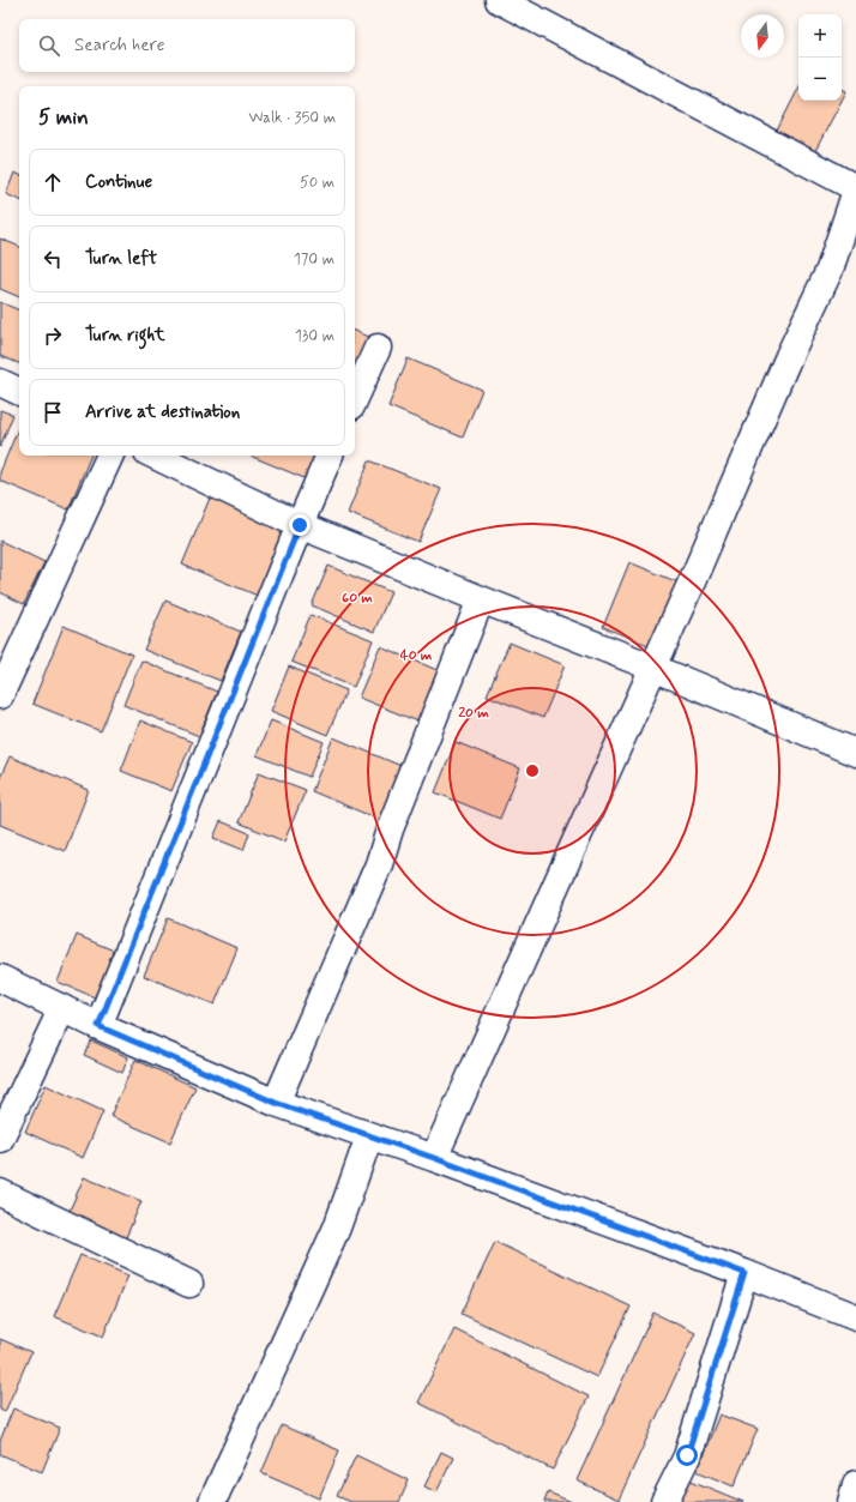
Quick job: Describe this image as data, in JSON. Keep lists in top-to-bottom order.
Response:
{
  "north": "bottom",
  "page": {
    "map_buttons": ["+", "−"],
    "search": "Search here",
    "heading": ["5 min", "Walk · 350 m"],
    "list": [
      ["Continue", "50 m"],
      ["Turn left", "170 m"],
      ["Turn right", "130 m"],
      "Arrive at destination"
    ]
  },
  "rings": ["60 m", "40 m", "20 m"]
}
